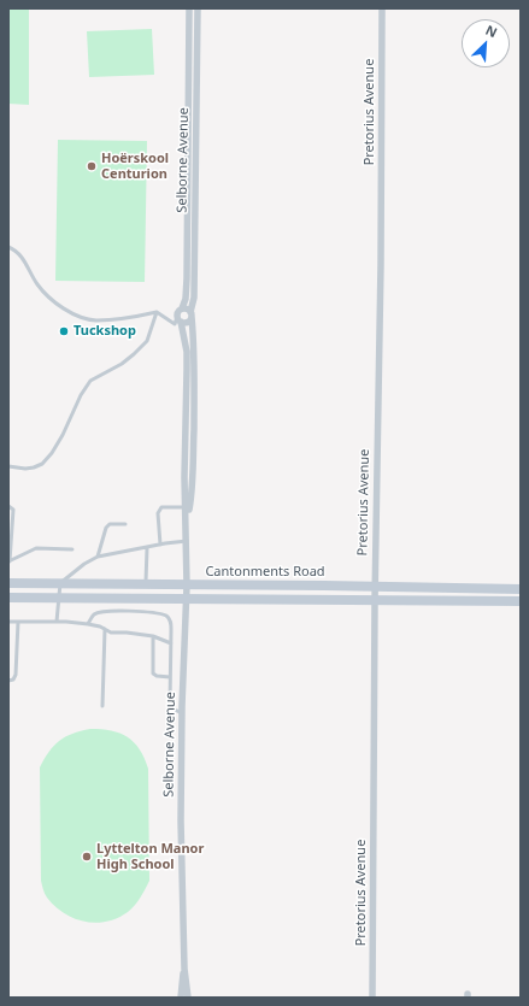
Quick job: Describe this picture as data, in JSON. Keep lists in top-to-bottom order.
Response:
{
  "streets": {
    "main road": ["Cantonments Road"],
    "street": ["Pretorius Avenue", "Selborne Avenue"]
  },
  "crossings": [
    ["Pretorius Avenue", "Cantonments Road"],
    ["Selborne Avenue", "Cantonments Road"]
  ],
  "places": ["Hoërskool Centurion", "Tuckshop", "Lyttelton Manor High School"],
  "north": "top right"
}
